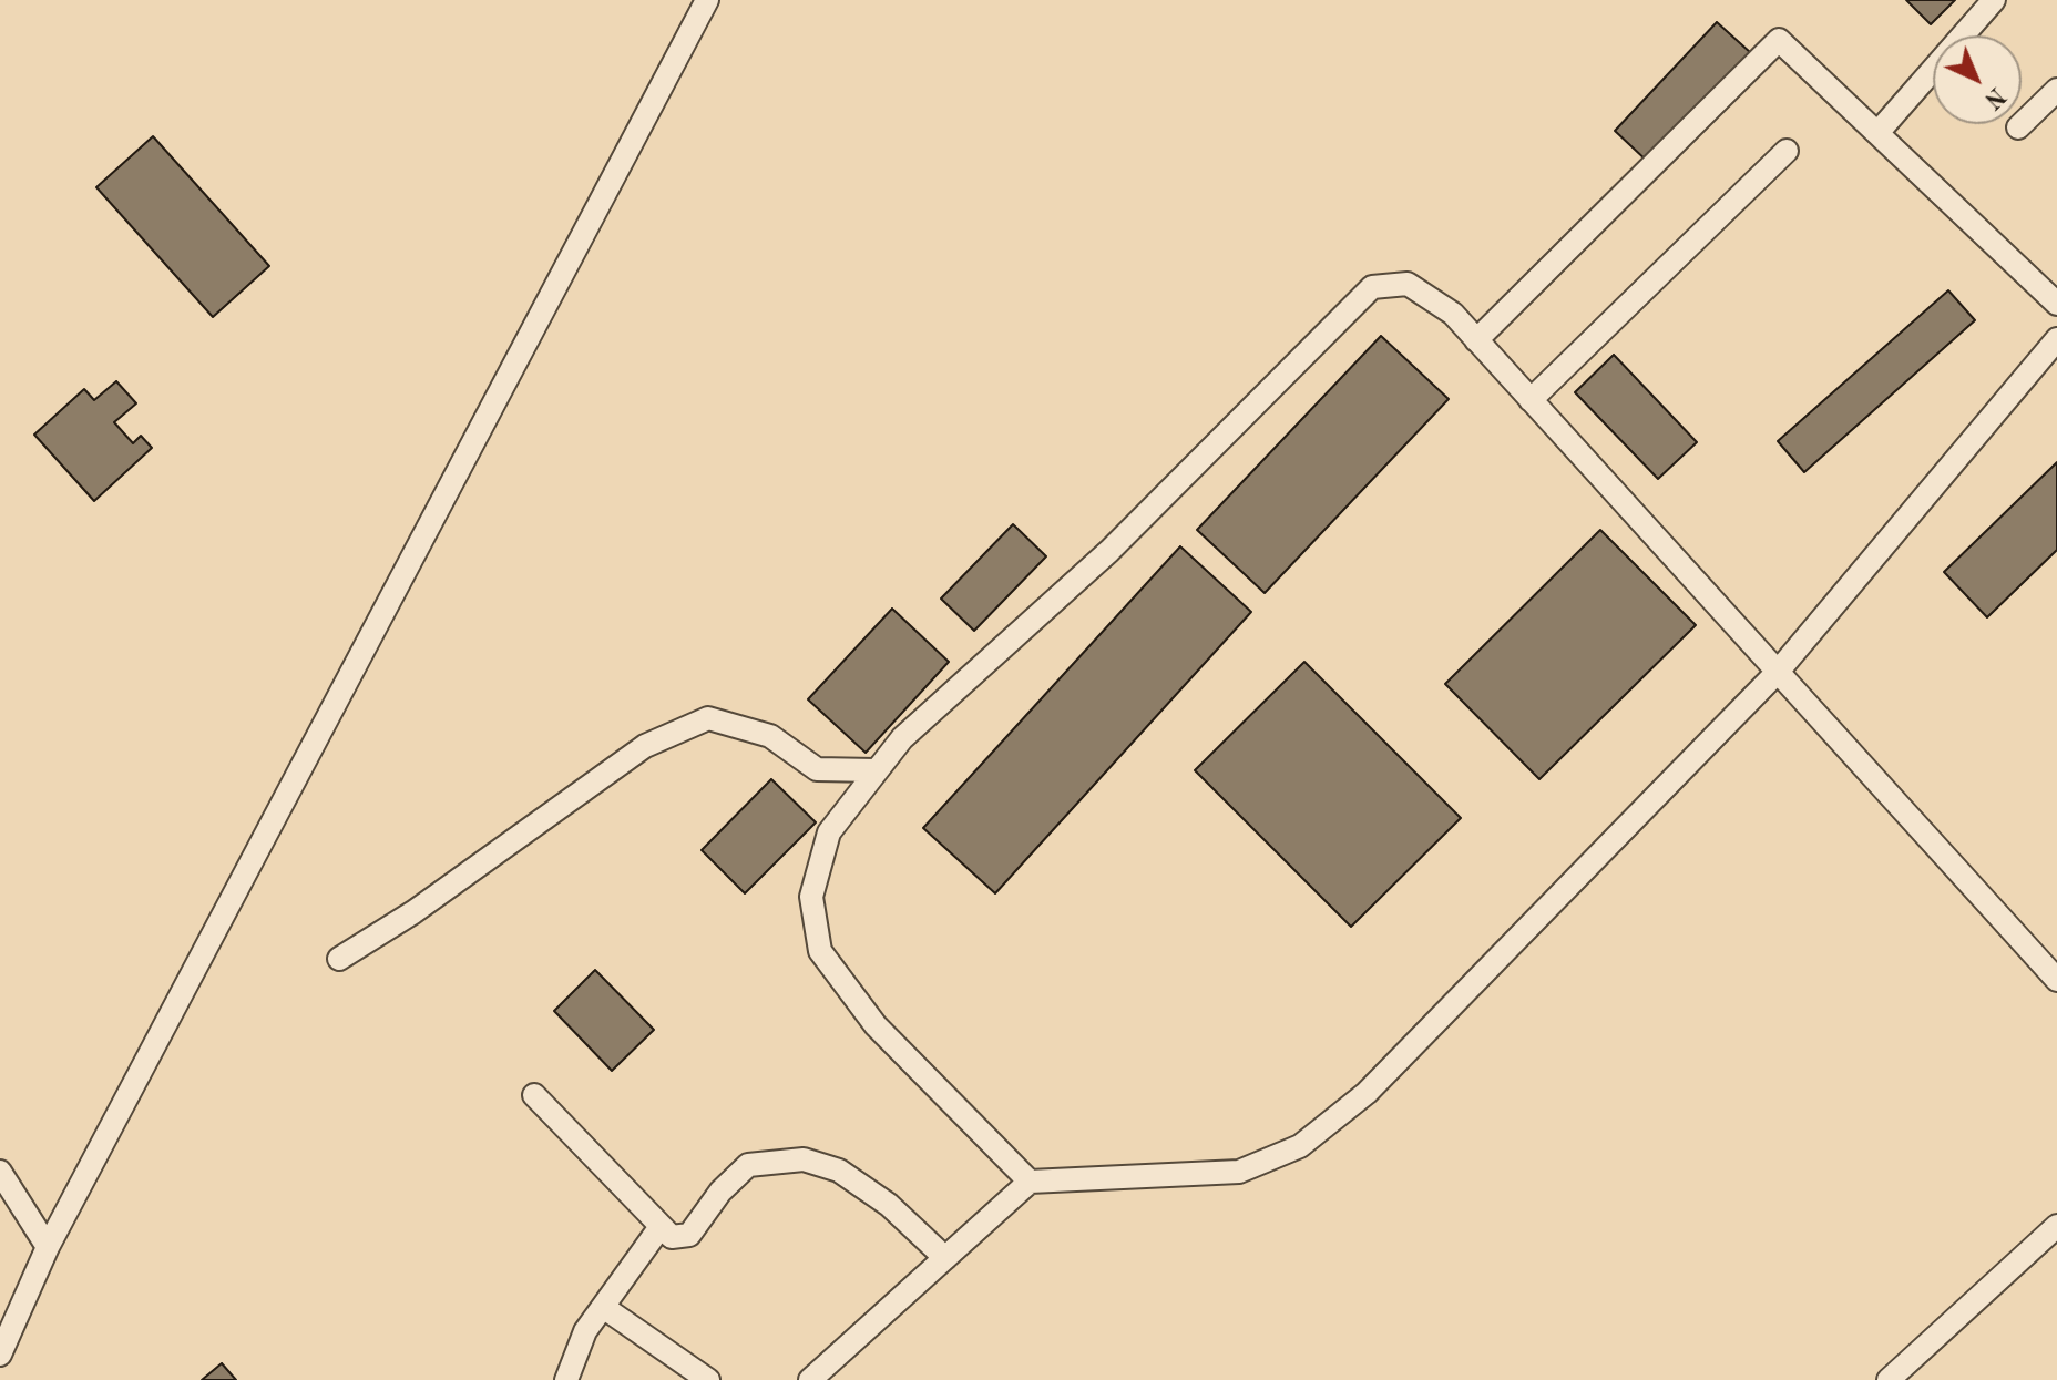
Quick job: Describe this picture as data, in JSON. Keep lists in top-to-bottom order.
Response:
{
  "north": "bottom right"
}
